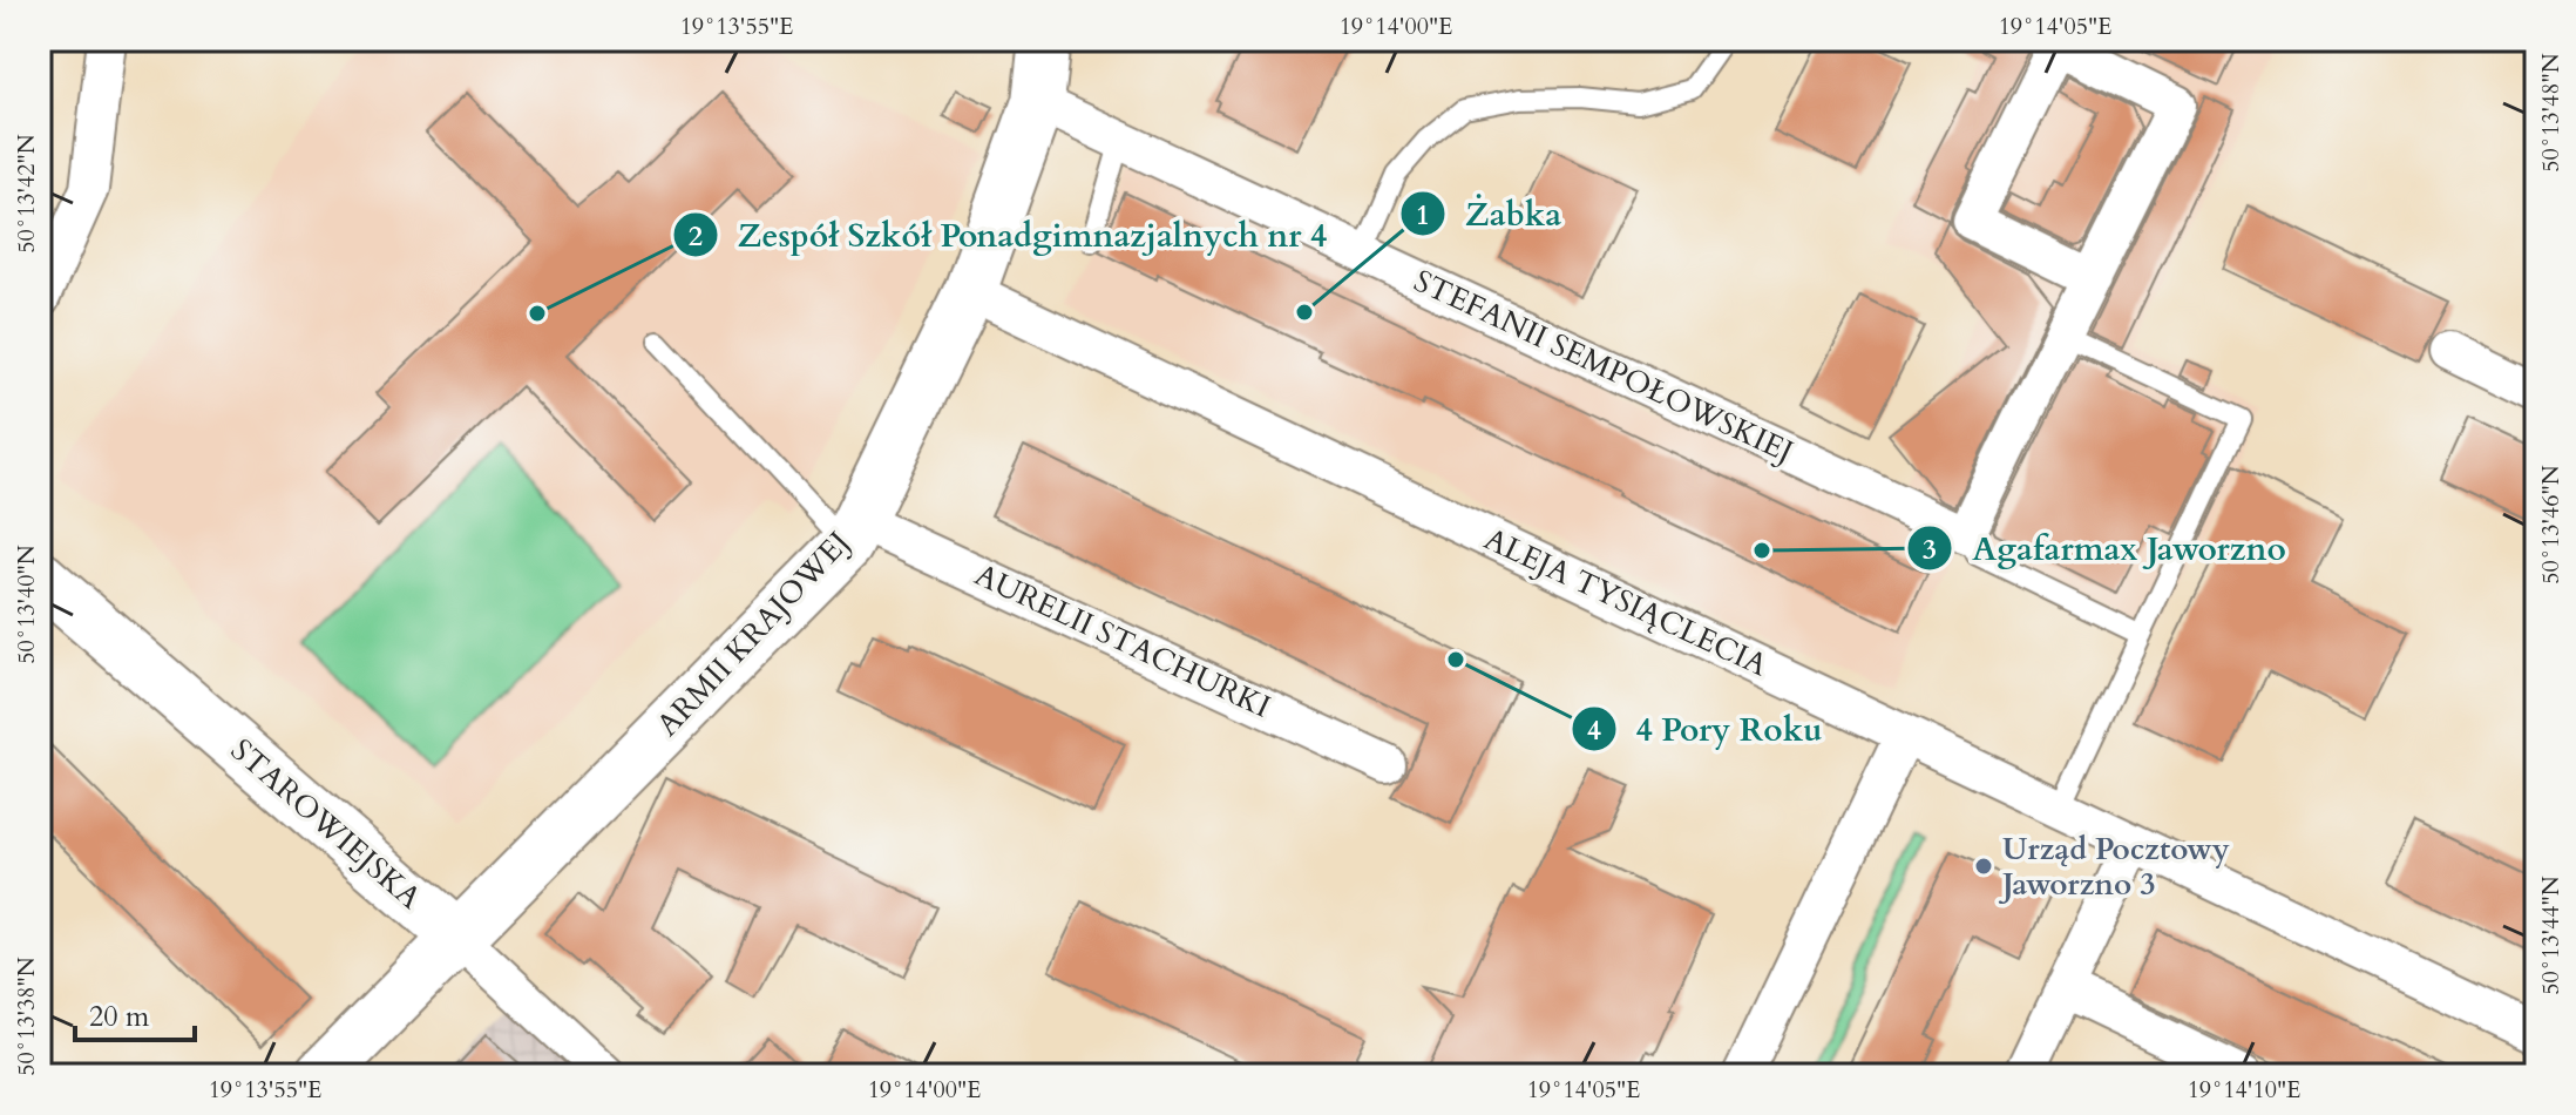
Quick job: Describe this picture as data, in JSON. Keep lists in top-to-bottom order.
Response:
{
  "streets": {
    "street": [
      "STEFANII SEMPOŁOWSKIEJ",
      "ALEJA TYSIĄCLECIA",
      "ARMII KRAJOWEJ",
      "AURELII STACHURKI",
      "STAROWIEJSKA"
    ]
  },
  "crossings": [
    ["STEFANII SEMPOŁOWSKIEJ", "ARMII KRAJOWEJ"],
    ["ALEJA TYSIĄCLECIA", "ARMII KRAJOWEJ"],
    ["ARMII KRAJOWEJ", "AURELII STACHURKI"],
    ["ARMII KRAJOWEJ", "STAROWIEJSKA"]
  ],
  "places": [
    "Żabka",
    "Zespół Szkół Ponadgimnazjalnych nr 4",
    "Agafarmax Jaworzno",
    "4 Pory Roku",
    "Urząd Pocztowy Jaworzno 3"
  ],
  "scale_bar": "20 m",
  "coordinates": [
    "19°13'55\"E",
    "19°14'00\"E",
    "19°14'05\"E",
    "50°13'48\"N",
    "50°13'42\"N",
    "50°13'46\"N",
    "50°13'40\"N",
    "50°13'44\"N",
    "50°13'38\"N",
    "19°14'10\"E"
  ]
}
